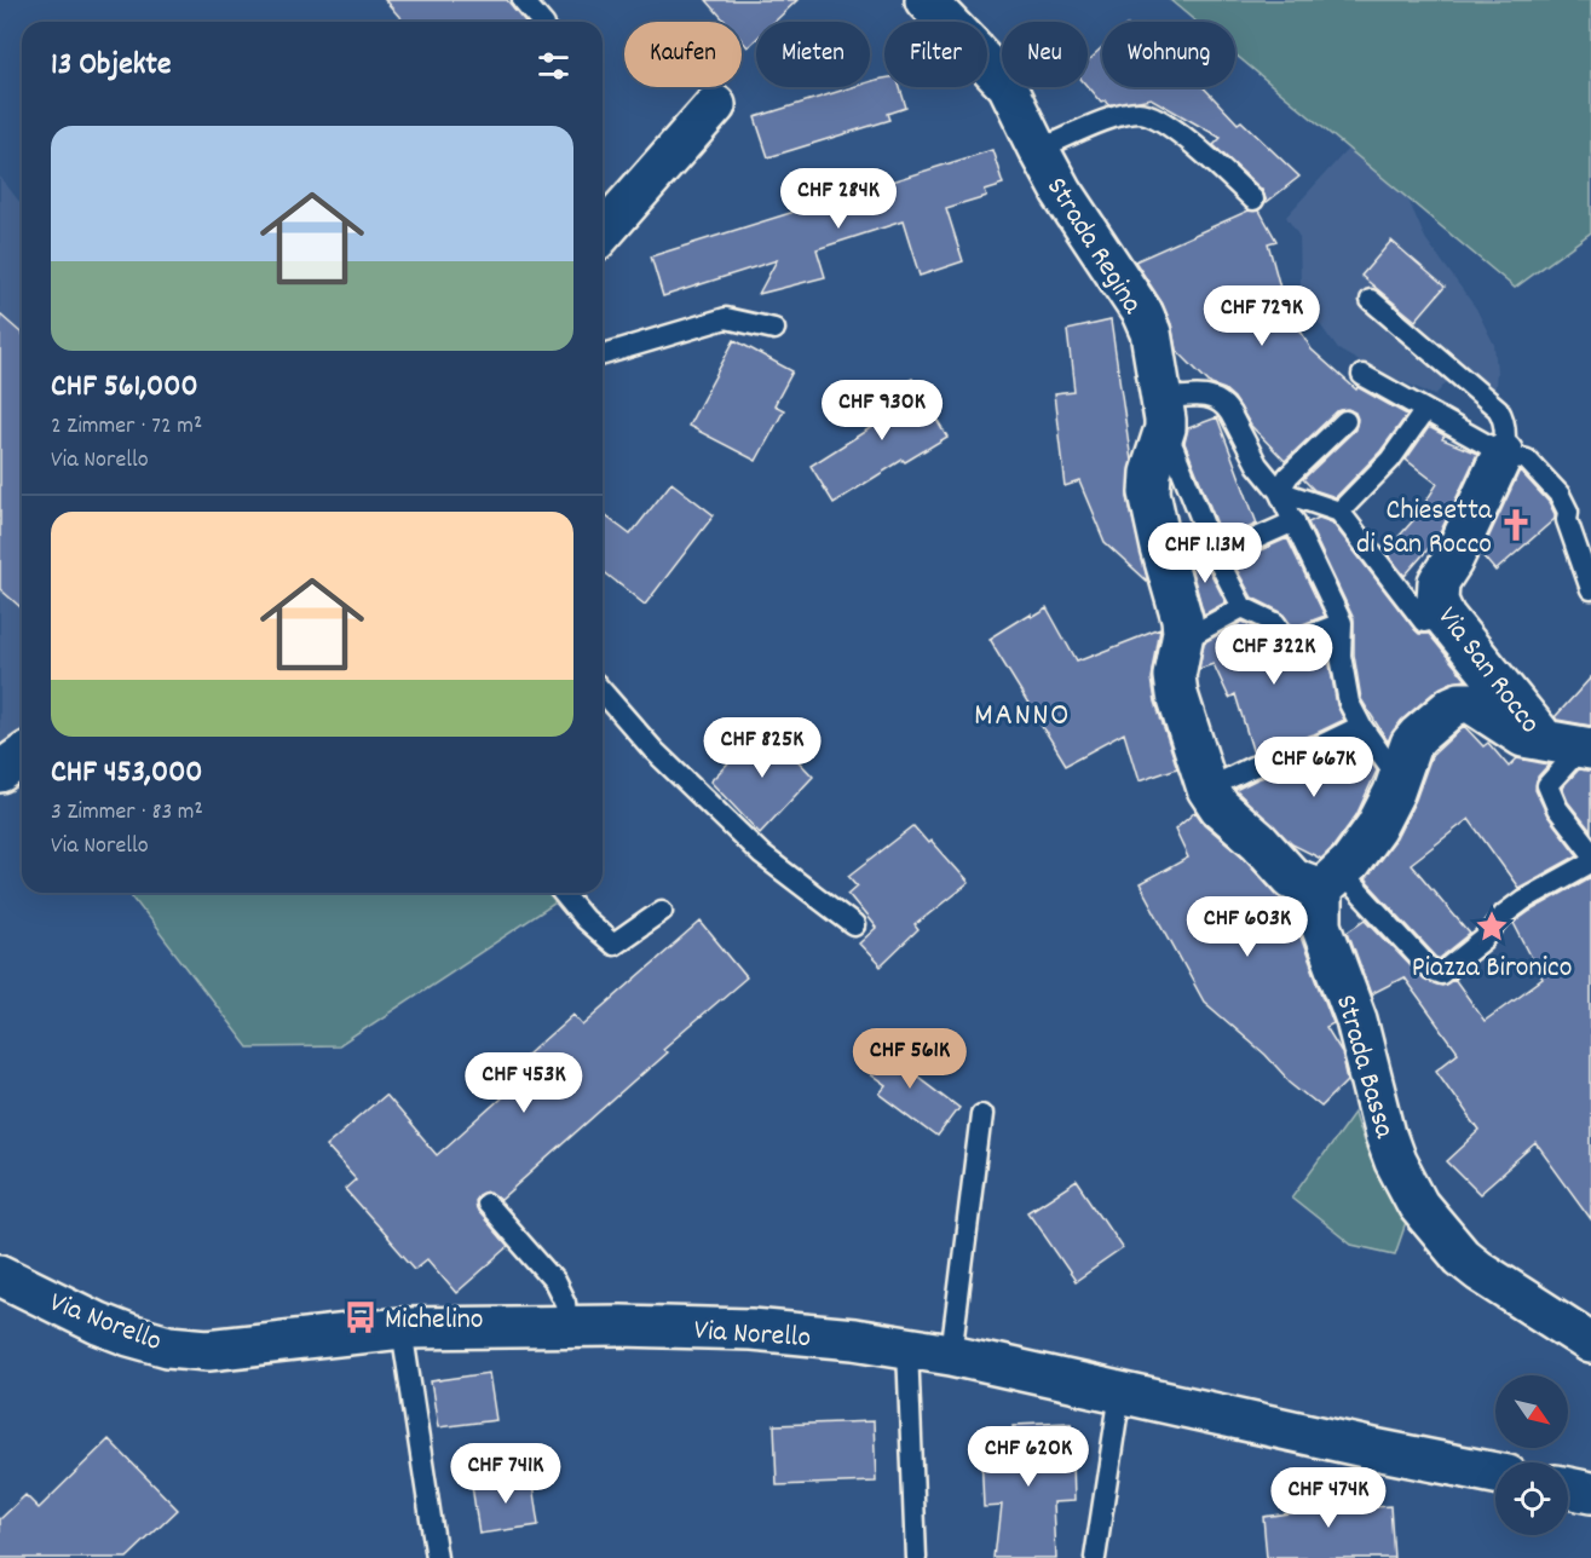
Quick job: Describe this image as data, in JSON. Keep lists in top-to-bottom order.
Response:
{
  "streets": {
    "street": [
      "Strada Regina",
      "Via San Rocco",
      "Strada Bassa",
      "Via Norello"
    ]
  },
  "crossings": [
    ["Via San Rocco", "Strada Bassa"]
  ],
  "districts": ["MANNO"],
  "places": {
    "church": ["Chiesetta di San Rocco"],
    "place": ["Piazza Bironico"],
    "bus stop": ["Michelino"]
  },
  "north": "bottom right",
  "page": {
    "chip": [
      "Kaufen",
      "Mieten",
      "Filter",
      "Neu",
      "Wohnung"
    ],
    "heading": "13 Objekte",
    "list": [
      {
        "name": "CHF 561,000",
        "note": "2 Zimmer · 72 m² · Via Norello"
      },
      {
        "name": "CHF 453,000",
        "note": "3 Zimmer · 83 m² · Via Norello"
      }
    ],
    "price": [
      "CHF 284K",
      "CHF 729K",
      "CHF 930K",
      "CHF 1.13M",
      "CHF 322K",
      "CHF 825K",
      "CHF 667K",
      "CHF 603K",
      "CHF 561K",
      "CHF 453K",
      "CHF 620K",
      "CHF 741K",
      "CHF 474K"
    ]
  }
}
